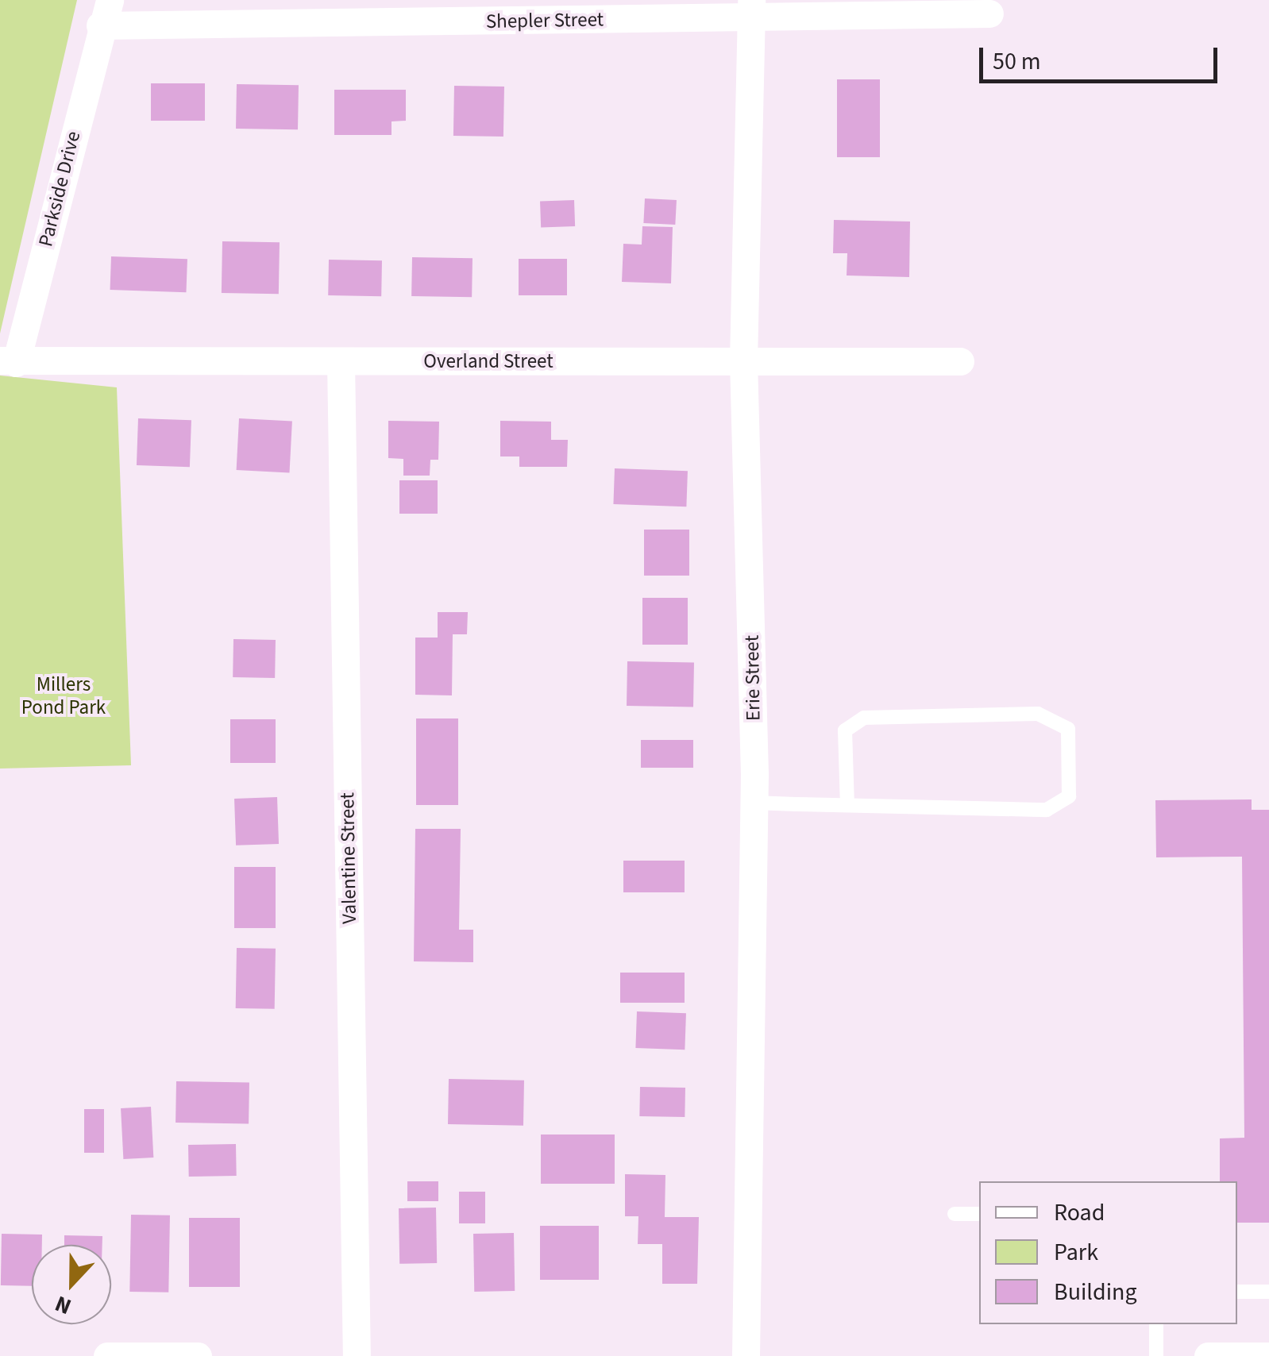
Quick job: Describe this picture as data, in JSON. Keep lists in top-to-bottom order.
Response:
{
  "streets": {
    "street": [
      "Shepler Street",
      "Parkside Drive",
      "Overland Street",
      "Erie Street",
      "Valentine Street"
    ]
  },
  "crossings": [
    ["Shepler Street", "Parkside Drive"],
    ["Shepler Street", "Erie Street"],
    ["Parkside Drive", "Overland Street"],
    ["Overland Street", "Erie Street"],
    ["Overland Street", "Valentine Street"]
  ],
  "parks": ["Millers Pond Park"],
  "legend": ["Road", "Park", "Building"],
  "scale_bar": "50 m",
  "north": "bottom"
}
